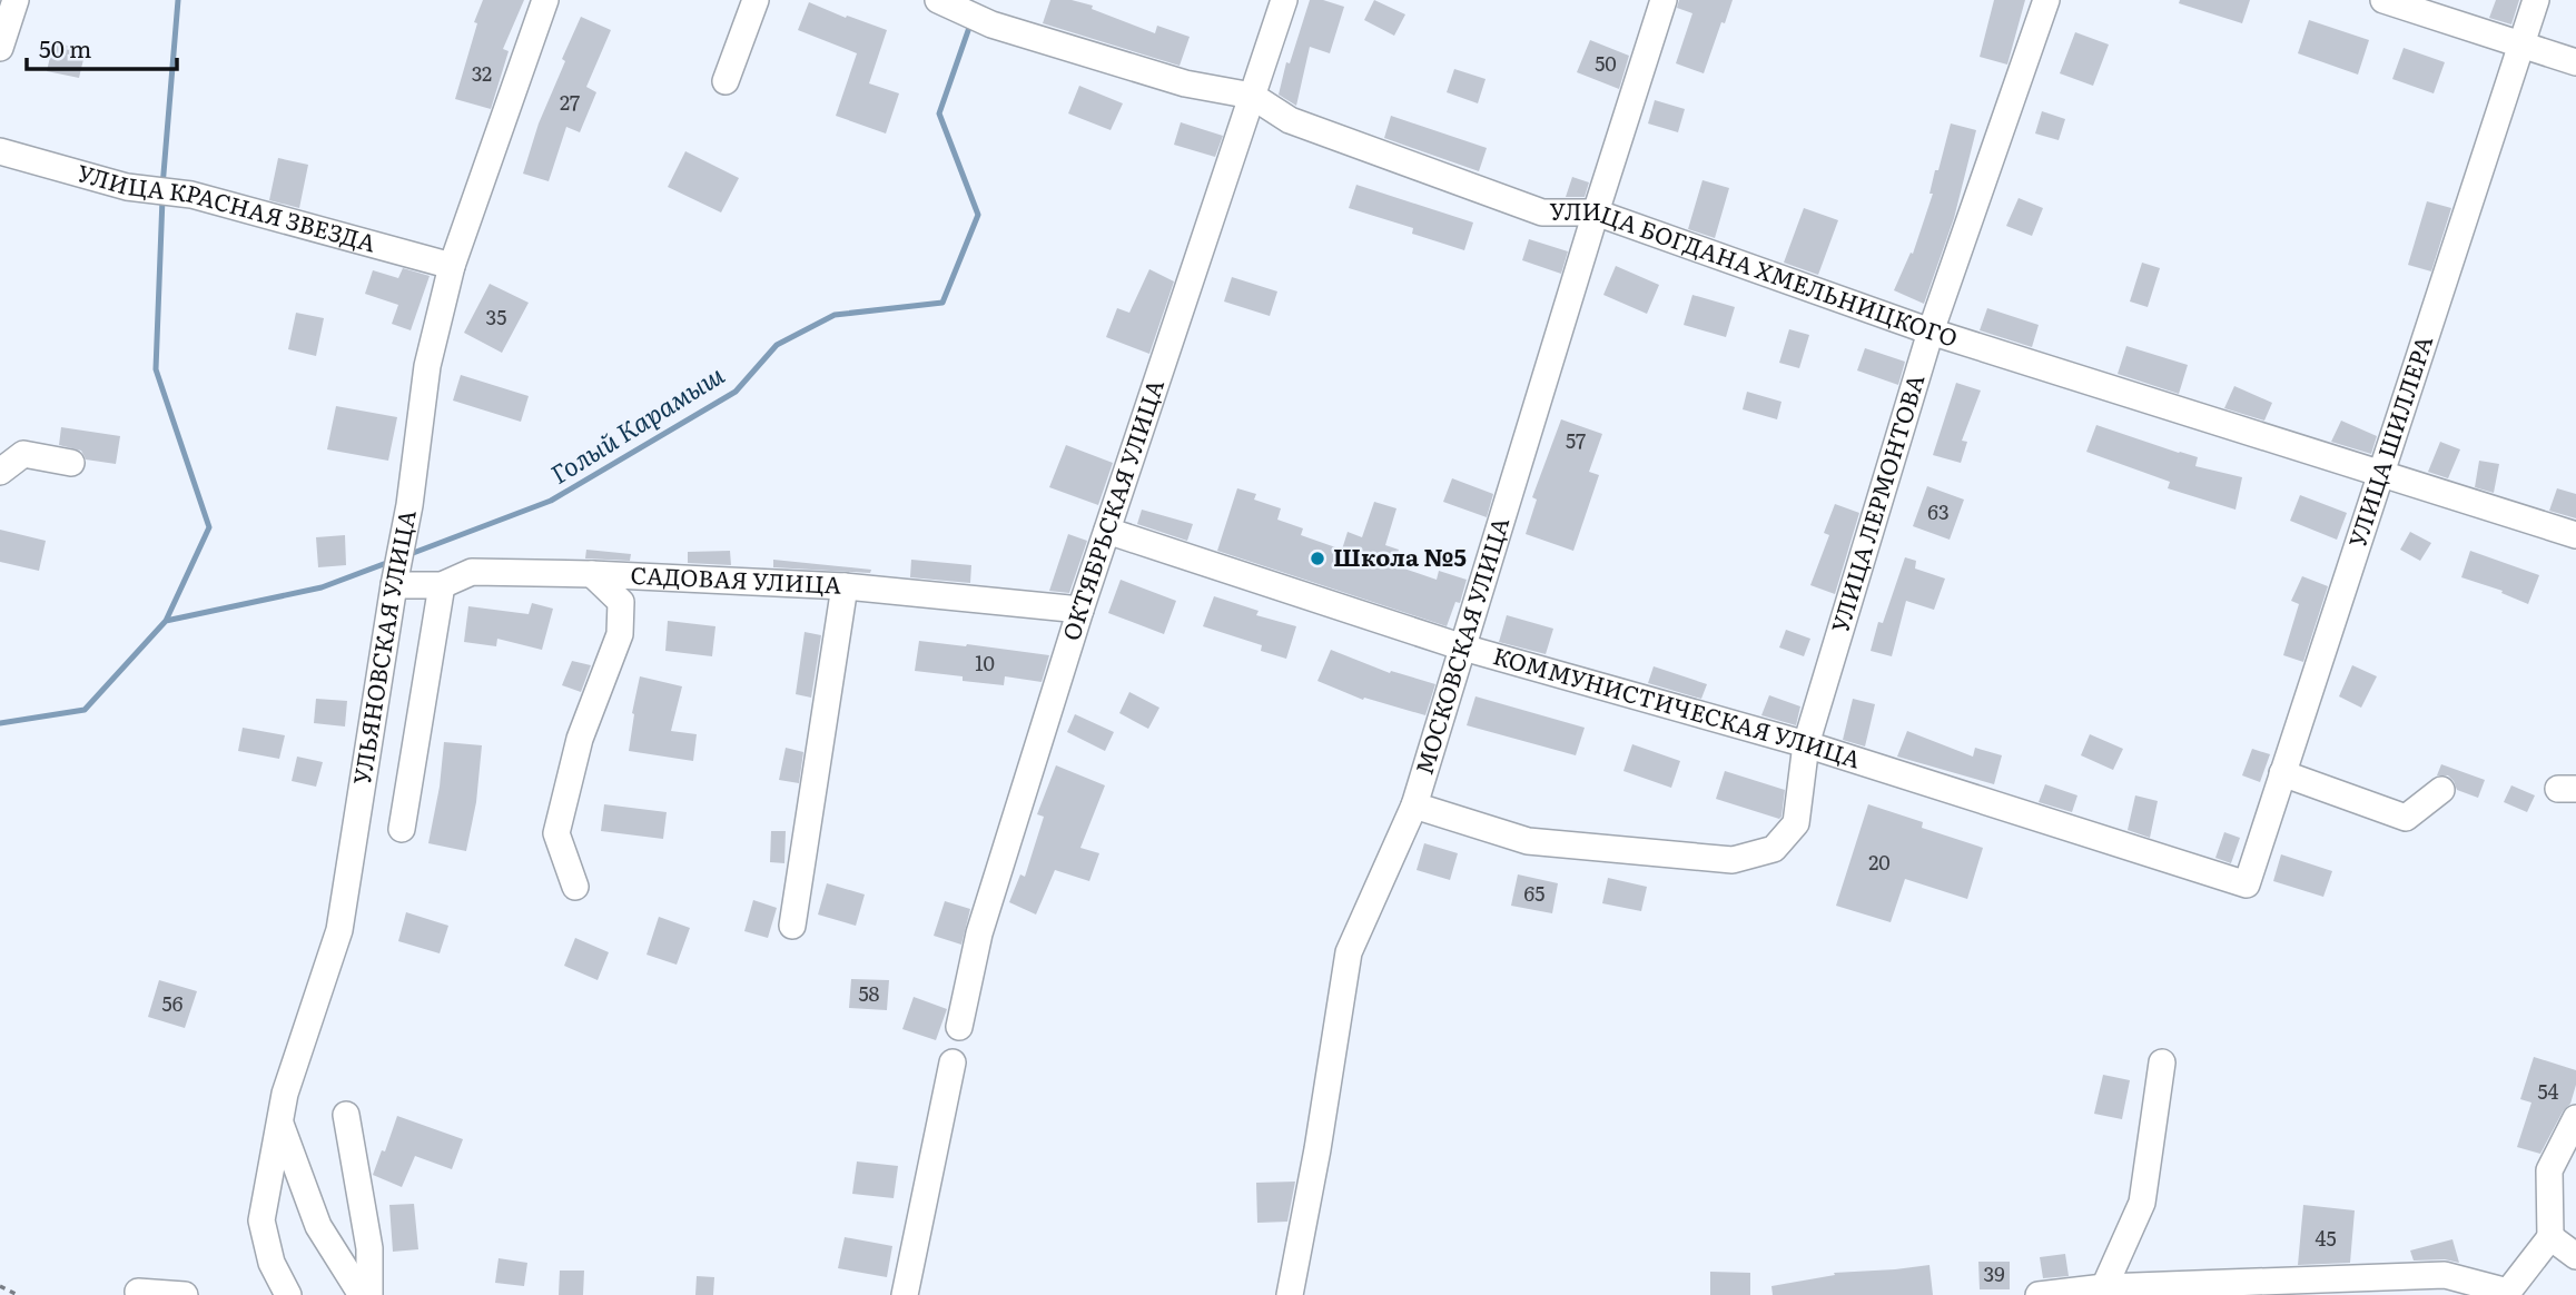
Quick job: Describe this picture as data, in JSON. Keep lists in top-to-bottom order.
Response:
{
  "streets": {
    "street": [
      "УЛИЦА КРАСНАЯ ЗВЕЗДА",
      "УЛИЦА БОГДАНА ХМЕЛЬНИЦКОГО",
      "УЛИЦА ШИЛЛЕРА",
      "УЛИЦА ЛЕРМОНТОВА",
      "ОКТЯБРЬСКАЯ УЛИЦА",
      "САДОВАЯ УЛИЦА",
      "МОСКОВСКАЯ УЛИЦА",
      "УЛЬЯНОВСКАЯ УЛИЦА",
      "КОММУНИСТИЧЕСКАЯ УЛИЦА"
    ]
  },
  "crossings": [
    ["УЛИЦА КРАСНАЯ ЗВЕЗДА", "УЛЬЯНОВСКАЯ УЛИЦА"],
    ["УЛИЦА БОГДАНА ХМЕЛЬНИЦКОГО", "УЛИЦА ШИЛЛЕРА"],
    ["УЛИЦА БОГДАНА ХМЕЛЬНИЦКОГО", "УЛИЦА ЛЕРМОНТОВА"],
    ["УЛИЦА БОГДАНА ХМЕЛЬНИЦКОГО", "ОКТЯБРЬСКАЯ УЛИЦА"],
    ["УЛИЦА БОГДАНА ХМЕЛЬНИЦКОГО", "МОСКОВСКАЯ УЛИЦА"],
    ["УЛИЦА ШИЛЛЕРА", "КОММУНИСТИЧЕСКАЯ УЛИЦА"],
    ["УЛИЦА ЛЕРМОНТОВА", "МОСКОВСКАЯ УЛИЦА"],
    ["УЛИЦА ЛЕРМОНТОВА", "КОММУНИСТИЧЕСКАЯ УЛИЦА"],
    ["ОКТЯБРЬСКАЯ УЛИЦА", "САДОВАЯ УЛИЦА"],
    ["ОКТЯБРЬСКАЯ УЛИЦА", "КОММУНИСТИЧЕСКАЯ УЛИЦА"],
    ["САДОВАЯ УЛИЦА", "УЛЬЯНОВСКАЯ УЛИЦА"],
    ["МОСКОВСКАЯ УЛИЦА", "КОММУНИСТИЧЕСКАЯ УЛИЦА"]
  ],
  "water": ["Голый Карамыш"],
  "places": ["Школа №5"],
  "house_numbers": [
    "50",
    "32",
    "27",
    "35",
    "57",
    "63",
    "10",
    "20",
    "65",
    "58",
    "56",
    "54",
    "45",
    "39"
  ],
  "scale_bar": "50 m"
}
